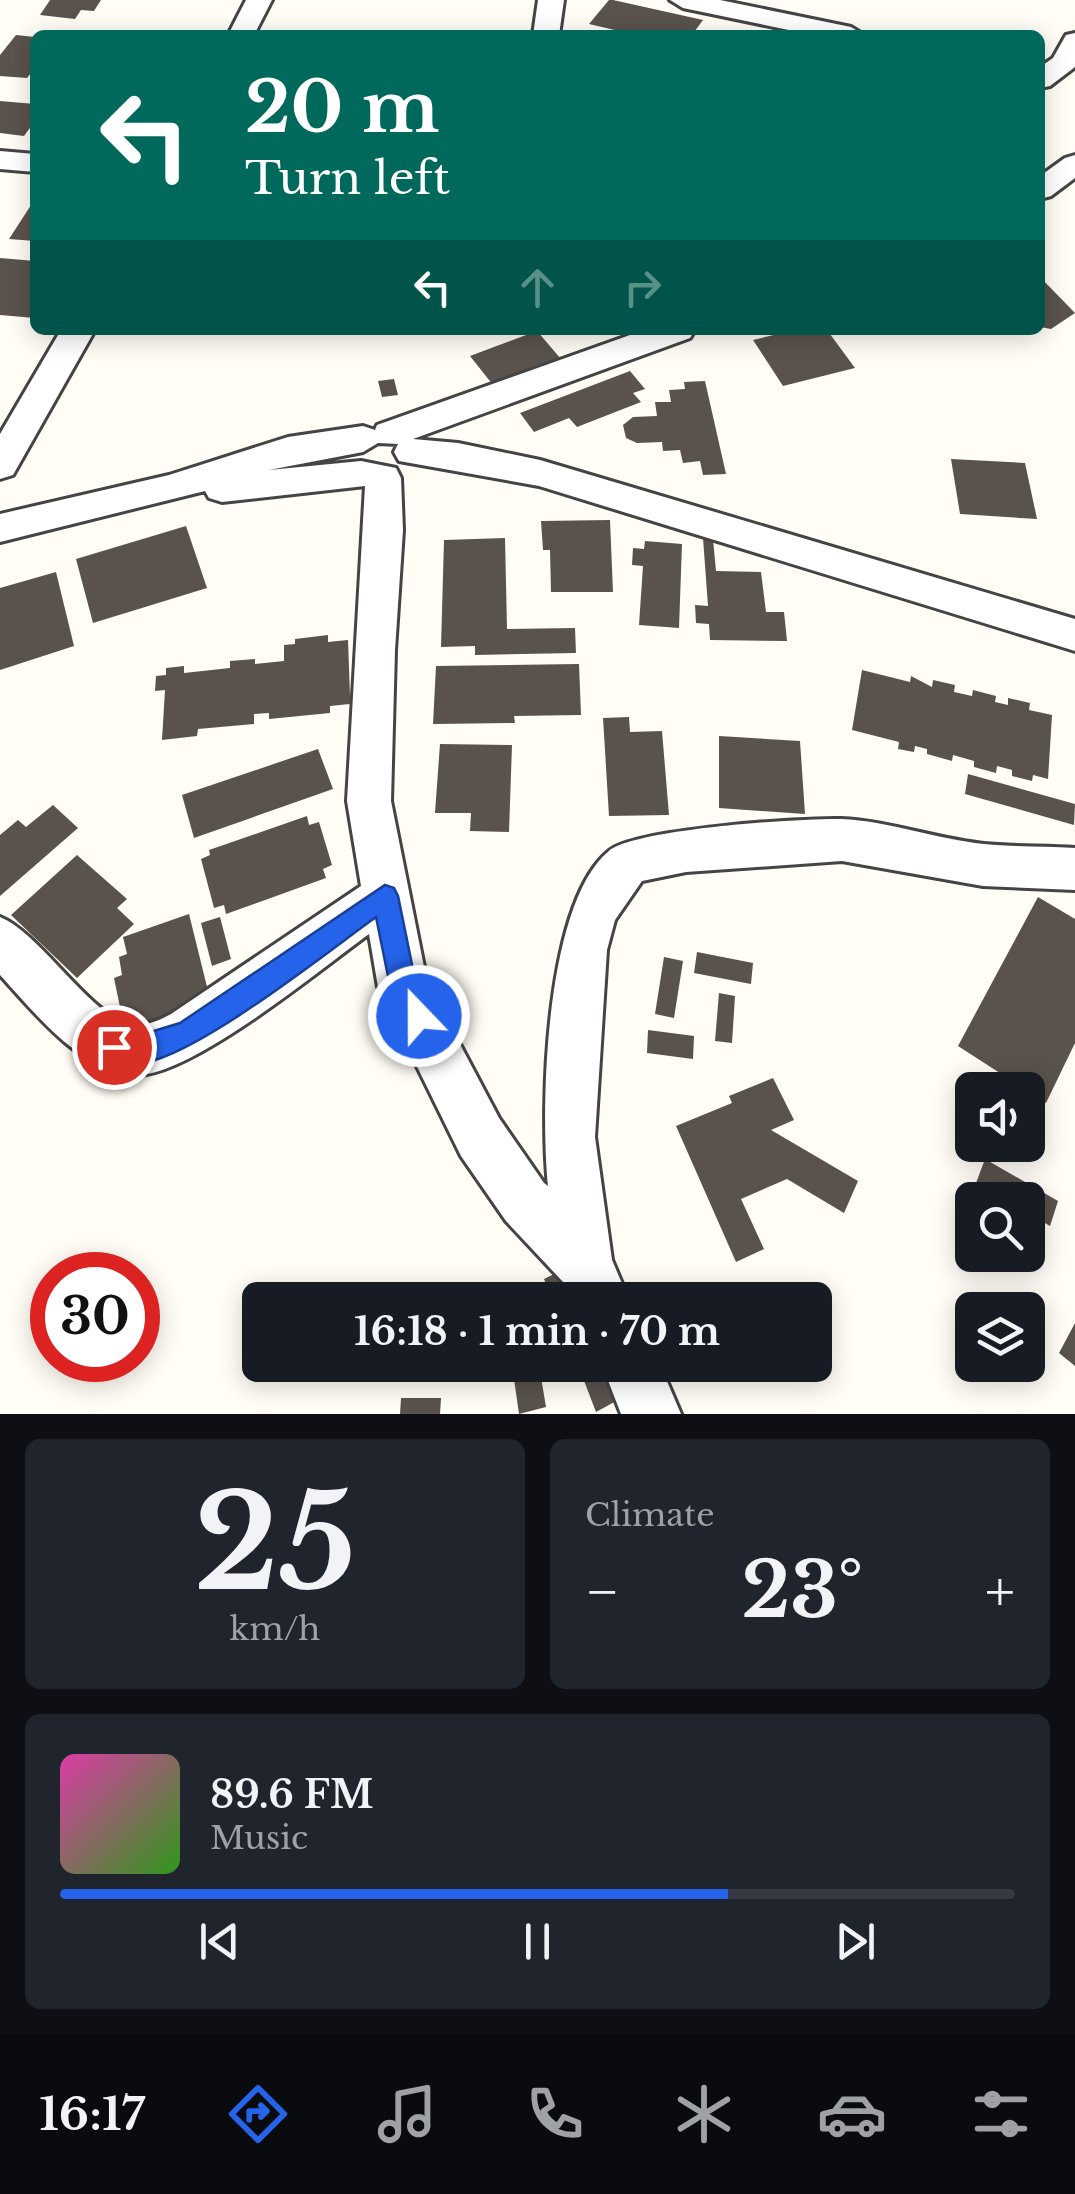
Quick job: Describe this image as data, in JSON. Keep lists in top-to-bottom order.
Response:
{
  "page": {
    "turn": ["20 m", "Turn left"],
    "limit": "30",
    "trip": "16:18 · 1 min · 70 m",
    "tile": [
      ["25", "km/h"],
      "Climate"
    ],
    "heat": ["−", "23°", "+"],
    "song": ["89.6 FM", "Music"],
    "tabs": "16:17"
  }
}
